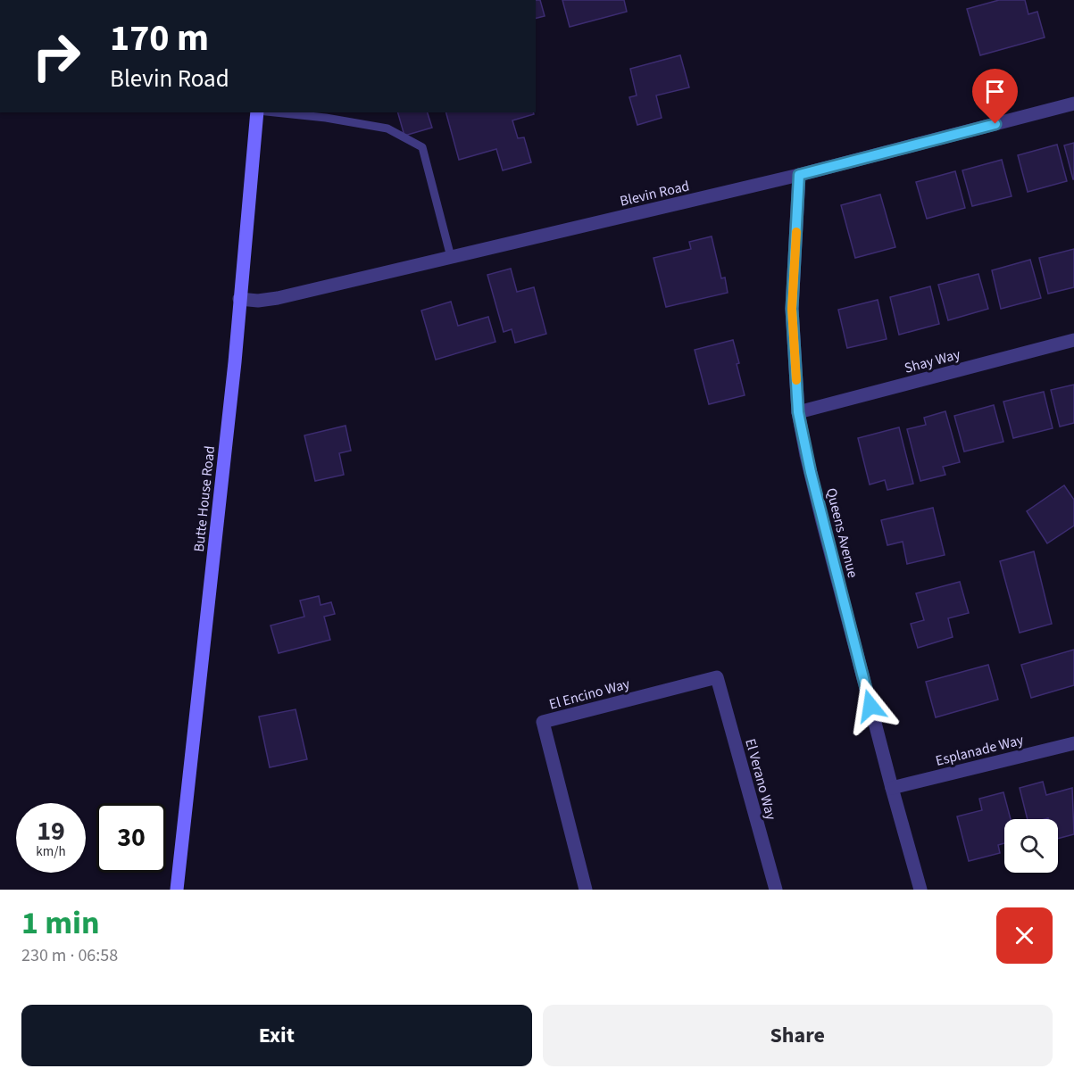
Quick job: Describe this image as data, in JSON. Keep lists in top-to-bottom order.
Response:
{
  "streets": {
    "main road": ["Butte House Road"],
    "street": [
      "Blevin Road",
      "Shay Way",
      "Queens Avenue",
      "El Encino Way",
      "Esplanade Way",
      "El Verano Way"
    ]
  },
  "crossings": [
    ["Blevin Road", "Butte House Road"],
    ["Blevin Road", "Queens Avenue"],
    ["Shay Way", "Queens Avenue"],
    ["Queens Avenue", "Esplanade Way"],
    ["El Encino Way", "El Verano Way"]
  ],
  "page": {
    "turn": ["170 m", "Blevin Road"],
    "speed": "19 km/h",
    "limit": "30",
    "heading": ["1 min", "230 m · 06:58"],
    "buttons": ["Exit", "Share"]
  }
}
